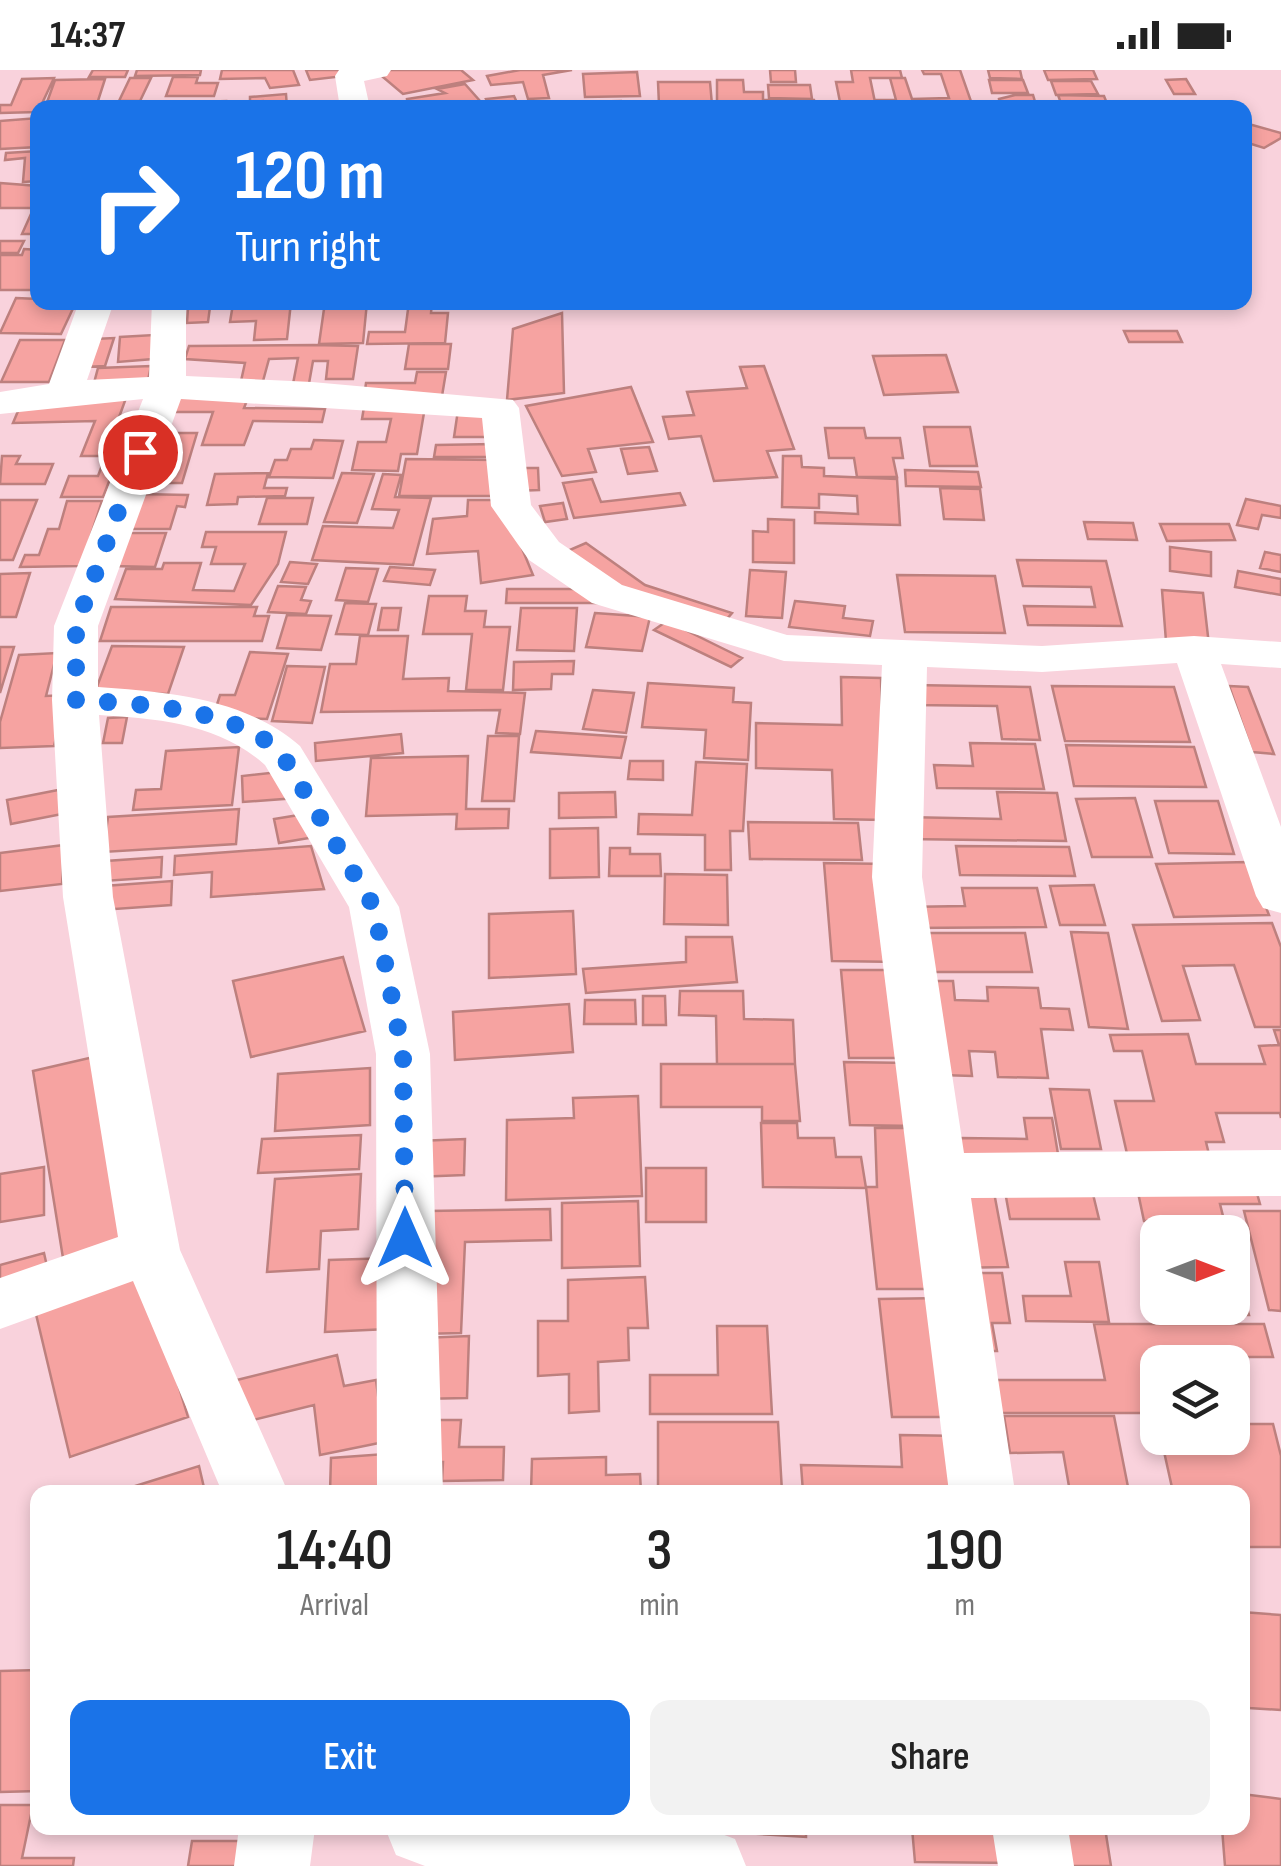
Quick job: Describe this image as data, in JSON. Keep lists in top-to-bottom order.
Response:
{
  "north": "right",
  "page": {
    "status": "14:37",
    "turn": ["120 m", "Turn right"],
    "eta": [
      "14:40",
      "Arrival",
      "3",
      "min",
      "190",
      "m"
    ],
    "buttons": ["Exit", "Share"]
  }
}
